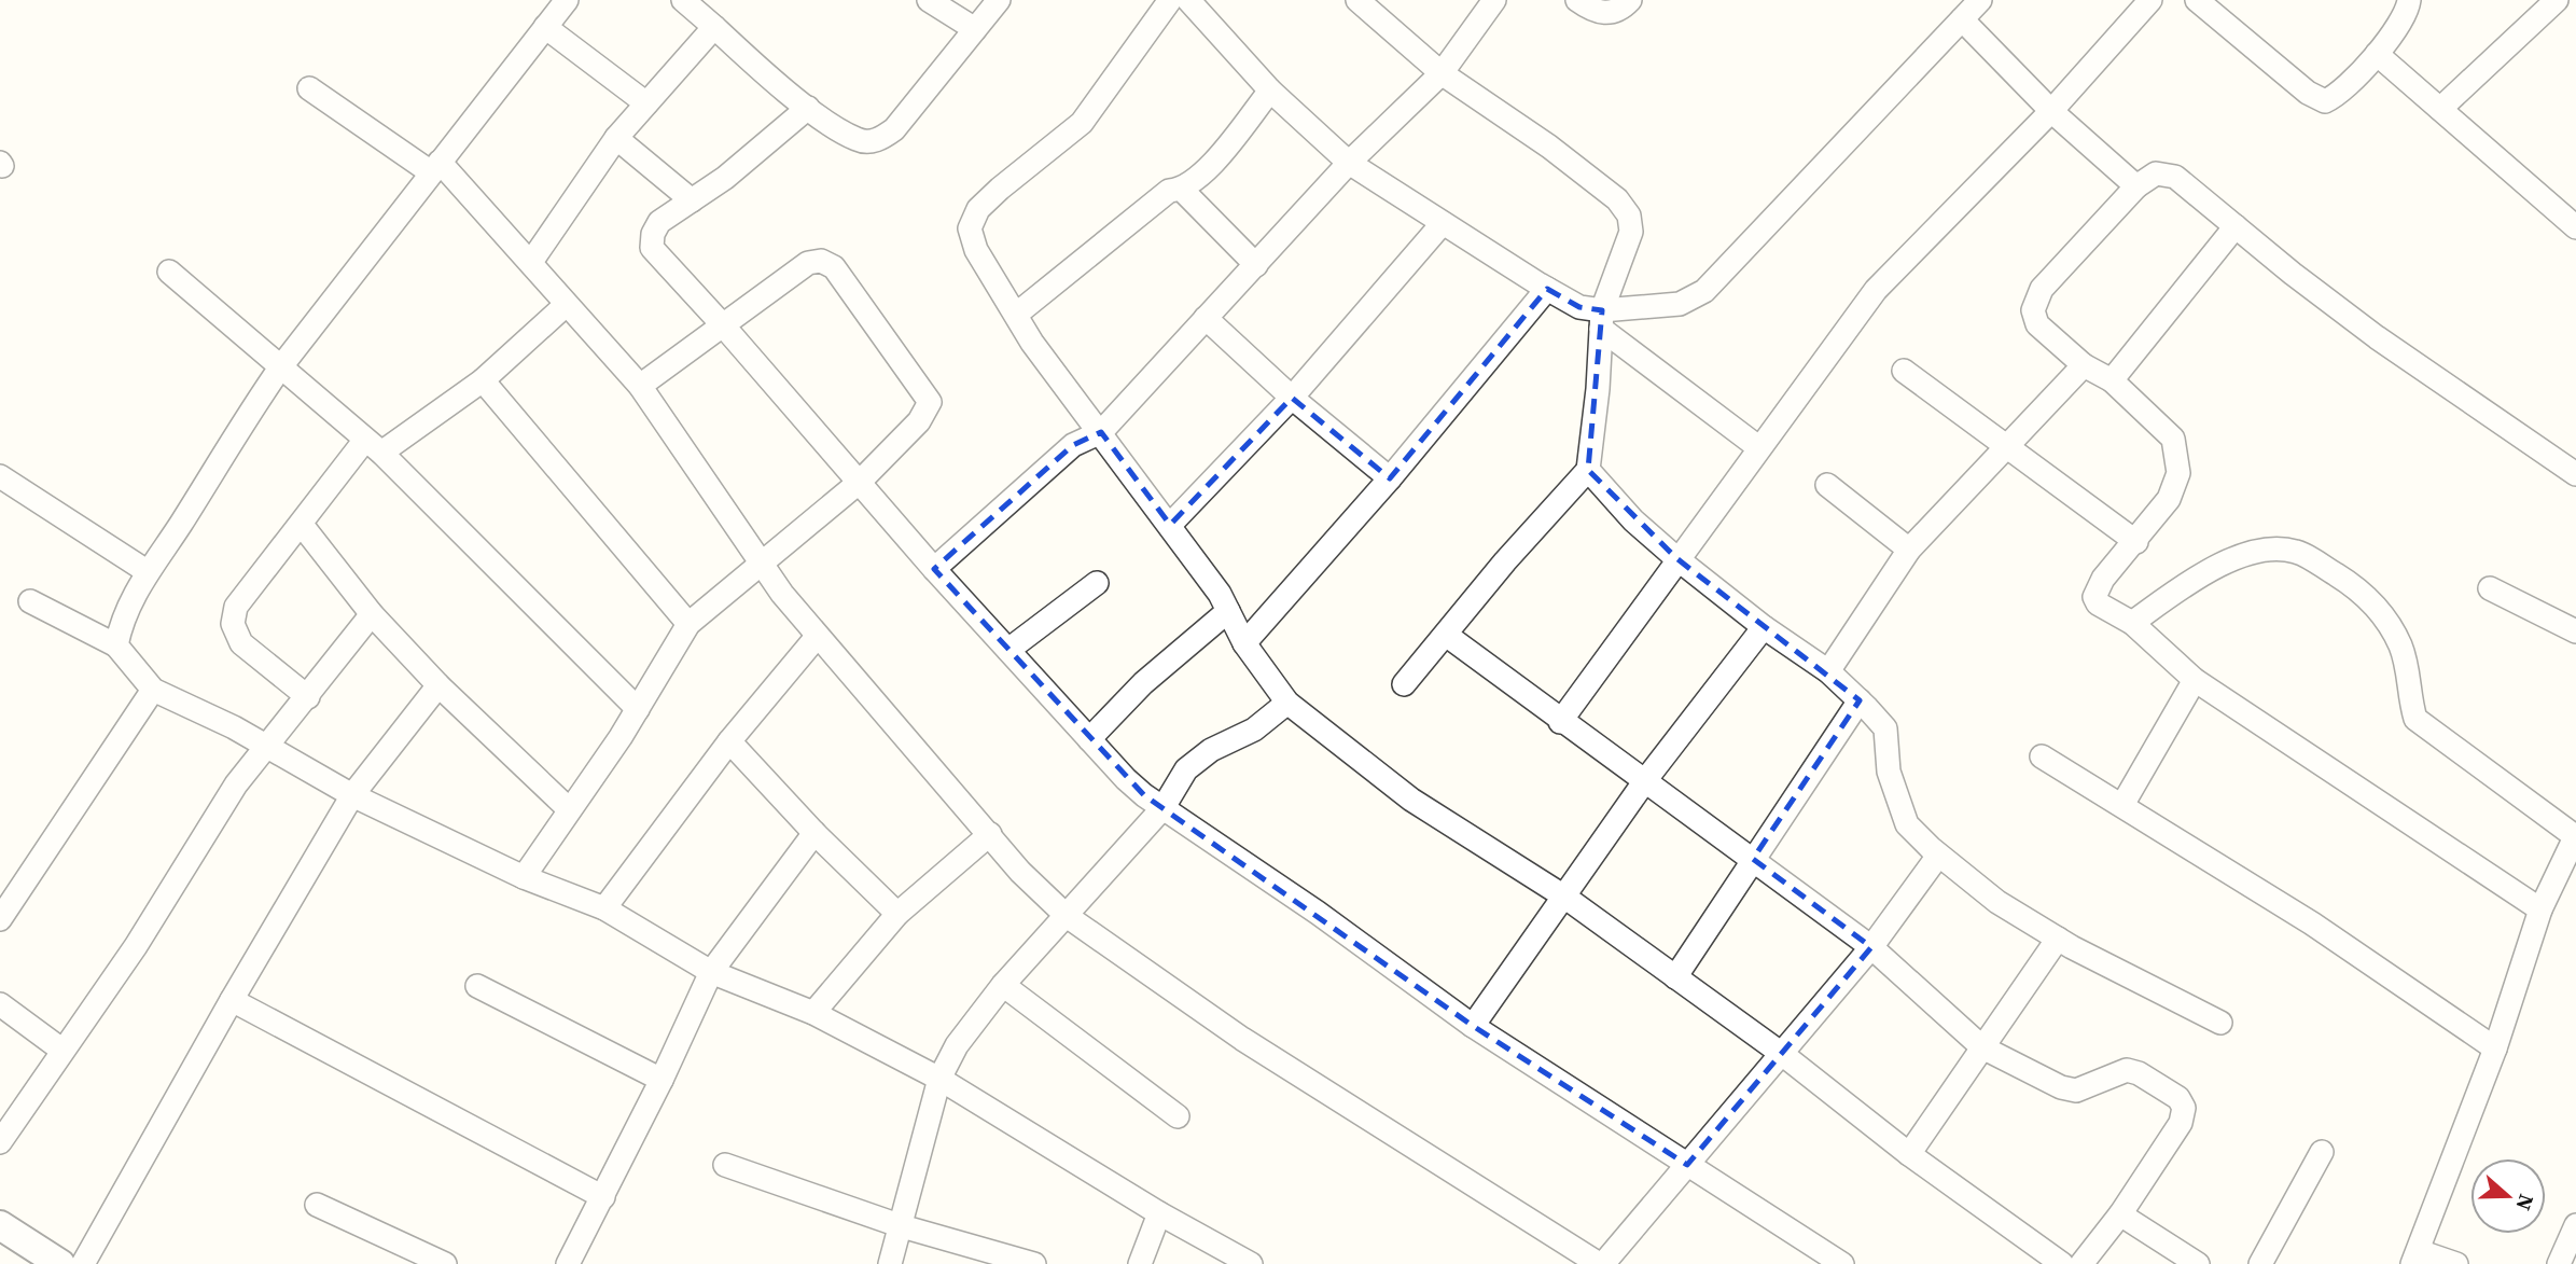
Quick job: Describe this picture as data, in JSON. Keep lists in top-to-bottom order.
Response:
{
  "north": "right"
}
